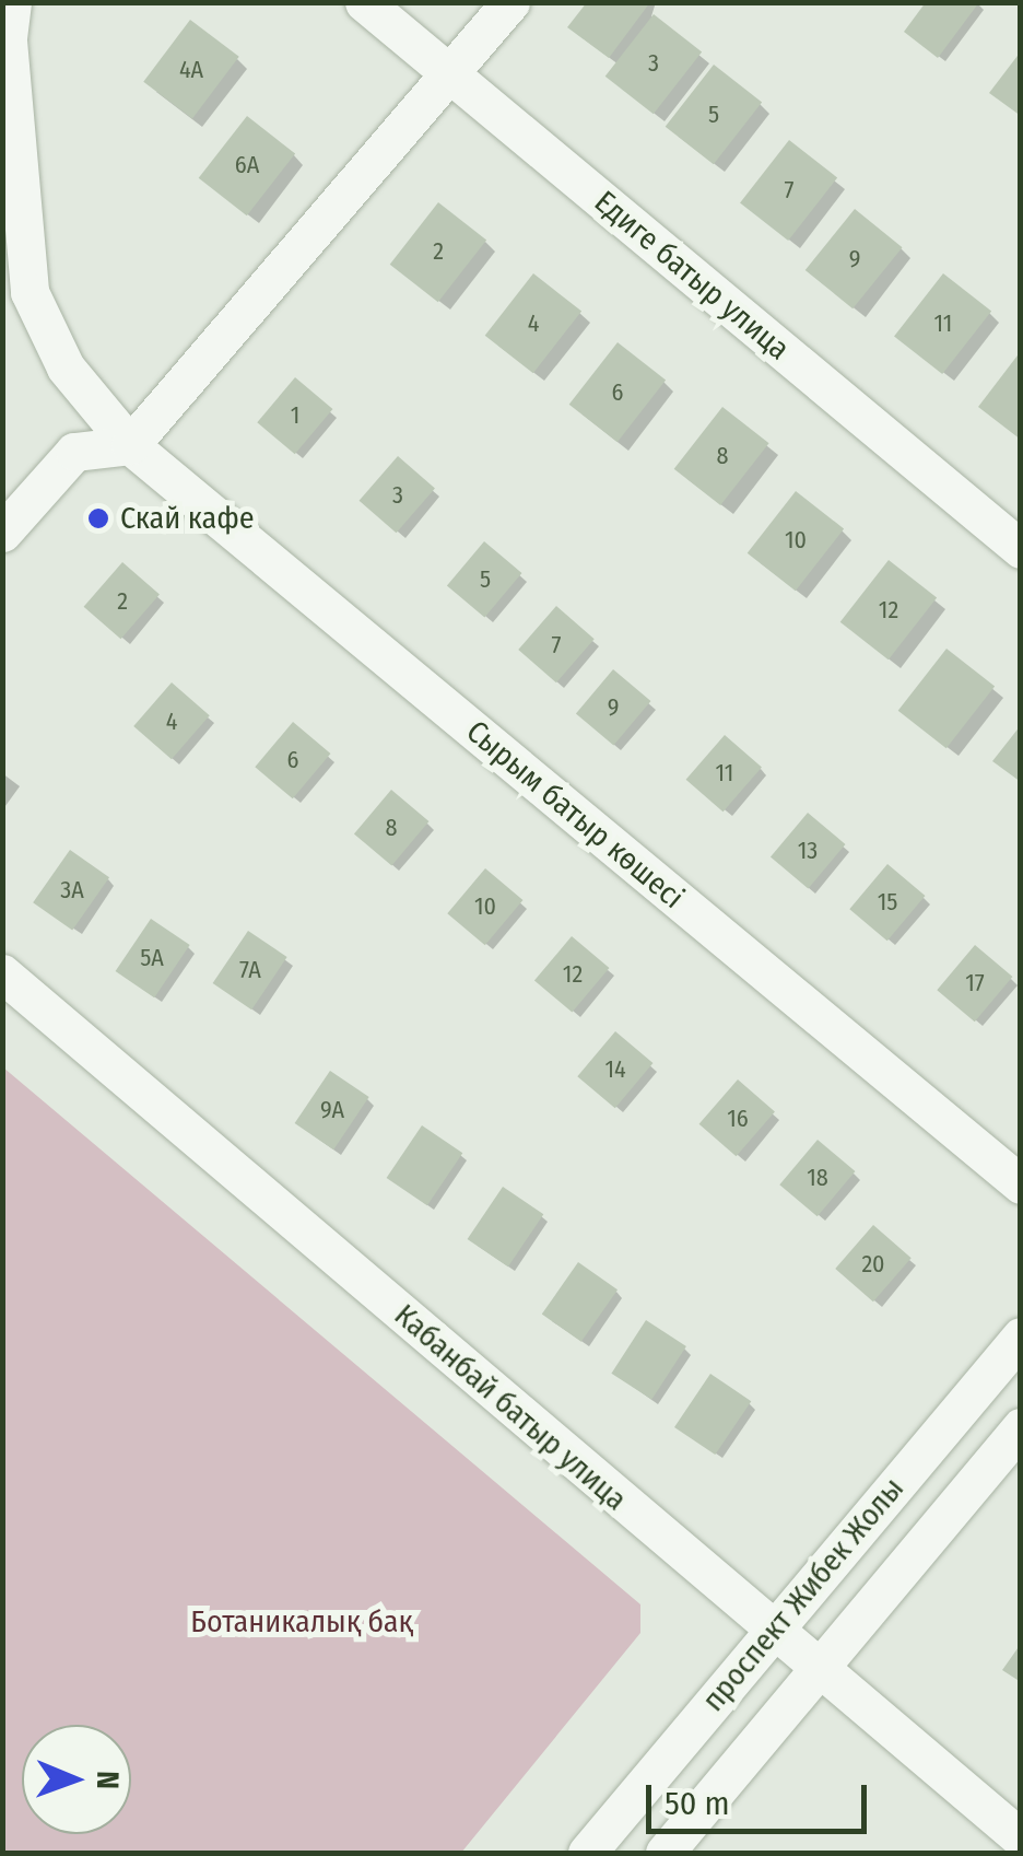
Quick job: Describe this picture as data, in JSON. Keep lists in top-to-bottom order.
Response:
{
  "streets": {
    "street": [
      "Едиге батыр улица",
      "Сырым батыр көшесі",
      "Кабанбай батыр улица",
      "проспект Жибек Жолы"
    ]
  },
  "crossings": [
    ["Кабанбай батыр улица", "проспект Жибек Жолы"]
  ],
  "parks": ["Ботаникалық бақ"],
  "places": ["Скай кафе"],
  "house_numbers": [
    "3",
    "4А",
    "5",
    "6А",
    "7",
    "2",
    "9",
    "4",
    "11",
    "6",
    "1",
    "8",
    "3",
    "10",
    "5",
    "2",
    "12",
    "7",
    "9",
    "4",
    "6",
    "11",
    "8",
    "13",
    "3А",
    "15",
    "10",
    "5А",
    "7А",
    "12",
    "17",
    "14",
    "9А",
    "16",
    "18",
    "20"
  ],
  "scale_bar": "50 m",
  "north": "right"
}
